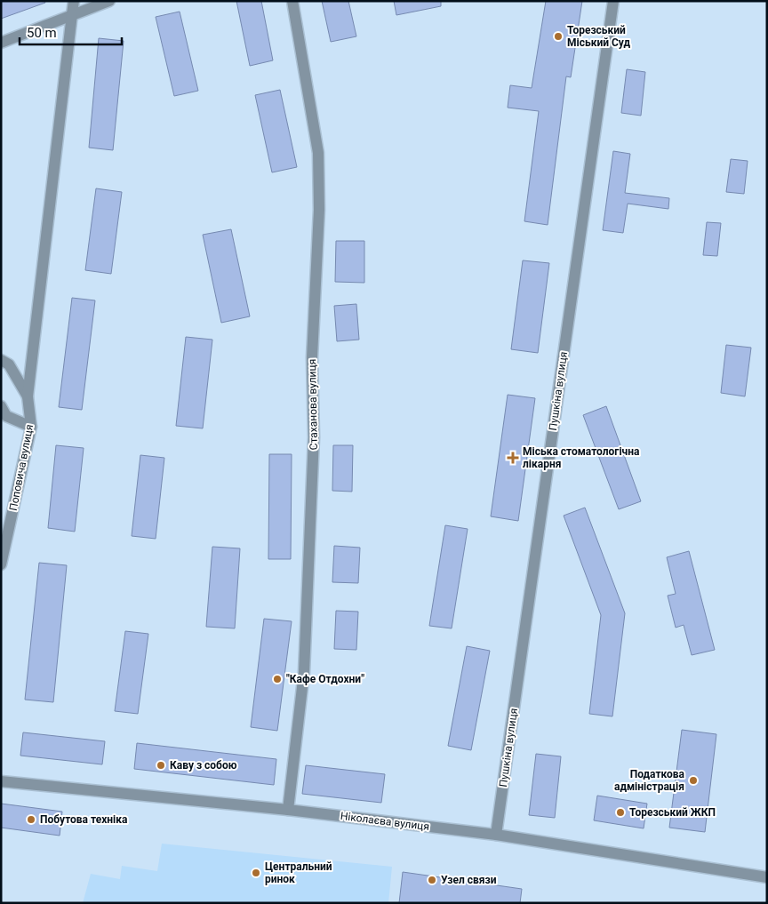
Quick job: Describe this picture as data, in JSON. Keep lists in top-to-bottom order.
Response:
{
  "streets": {
    "street": [
      "Пушкіна вулиця",
      "Стаханова вулиця",
      "Поповича вулиця",
      "Ніколаєва вулиця"
    ]
  },
  "crossings": [
    ["Пушкіна вулиця", "Ніколаєва вулиця"],
    ["Стаханова вулиця", "Ніколаєва вулиця"]
  ],
  "places": {
    "other": [
      "Торезський Міський Суд",
      "\"Кафе Отдохни\"",
      "Каву з собою",
      "Податкова адміністрація",
      "Торезський ЖКП",
      "Побутова техніка",
      "Центральний ринок",
      "Узел связи"
    ],
    "health": ["Міська стоматологічна лікарня"]
  },
  "scale_bar": "50 m"
}
